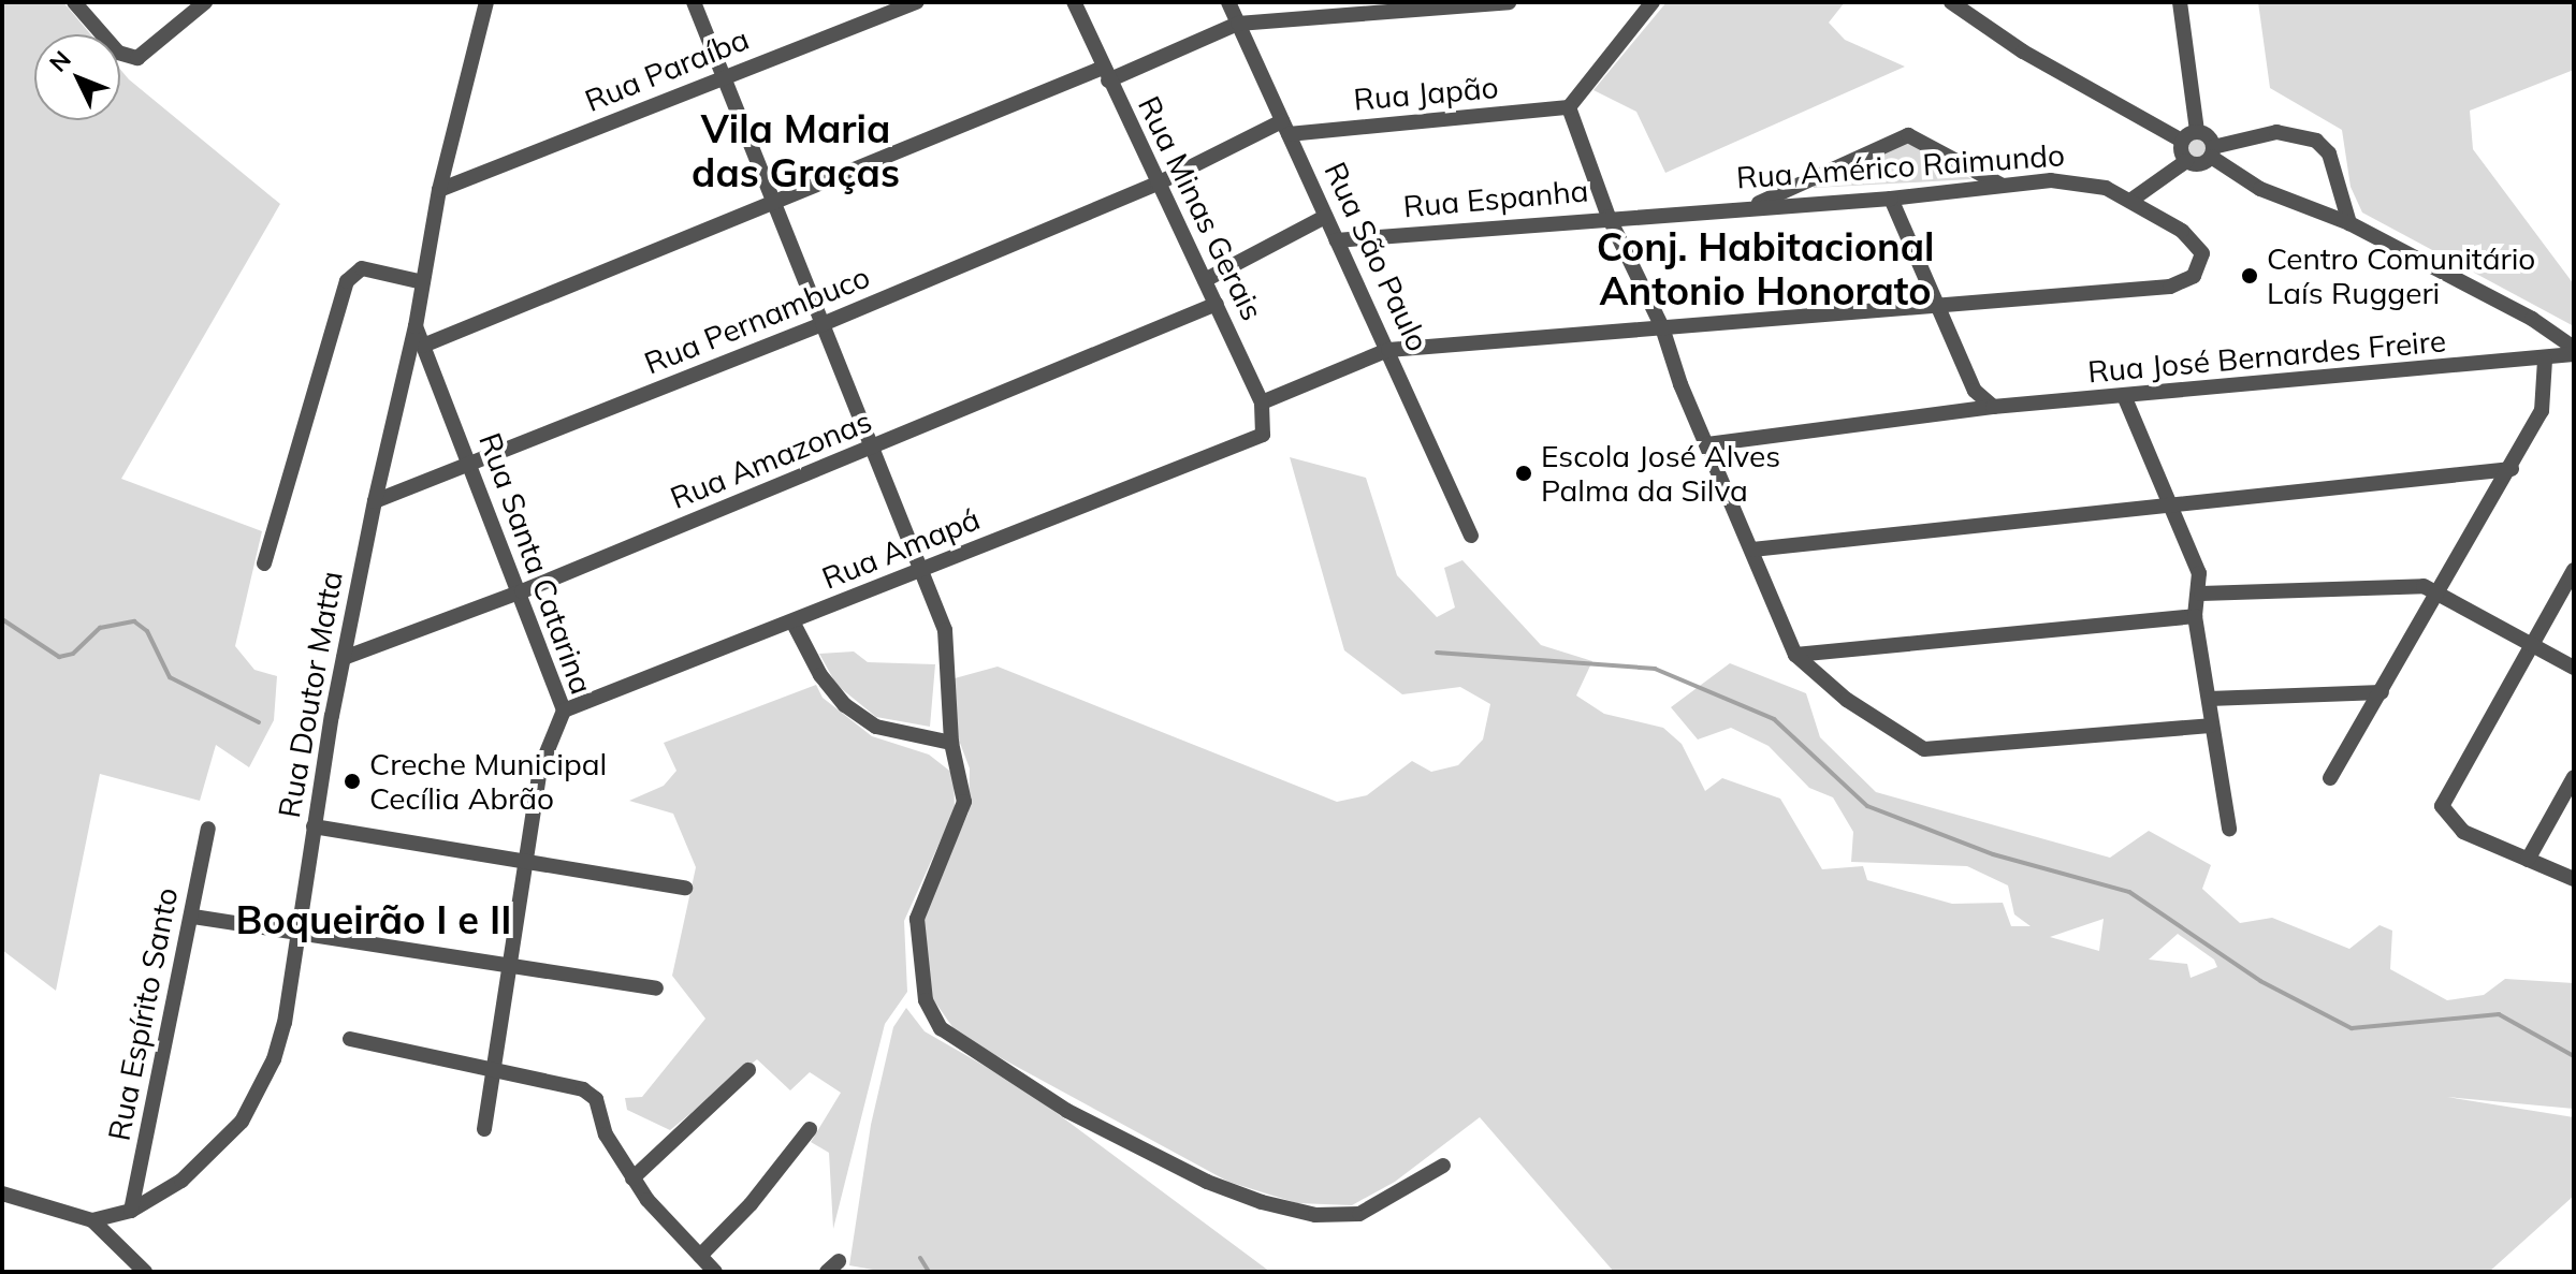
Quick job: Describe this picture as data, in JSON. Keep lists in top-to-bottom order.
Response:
{
  "streets": {
    "street": [
      "Rua Paraíba",
      "Rua Japão",
      "Rua Américo Raimundo",
      "Rua Espanha",
      "Rua Minas Gerais",
      "Rua São Paulo",
      "Rua Pernambuco",
      "Rua José Bernardes Freire",
      "Rua Amazonas",
      "Rua Amapá",
      "Rua Santa Catarina",
      "Rua Doutor Matta",
      "Rua Espírito Santo"
    ]
  },
  "crossings": [
    ["Rua Paraíba", "Rua Doutor Matta"],
    ["Rua Japão", "Rua Minas Gerais"],
    ["Rua Japão", "Rua São Paulo"],
    ["Rua Japão", "Rua Pernambuco"],
    ["Rua Américo Raimundo", "Rua Espanha"],
    ["Rua Espanha", "Rua São Paulo"],
    ["Rua Minas Gerais", "Rua Pernambuco"],
    ["Rua Minas Gerais", "Rua Amazonas"],
    ["Rua Minas Gerais", "Rua Amapá"],
    ["Rua Pernambuco", "Rua Santa Catarina"],
    ["Rua Pernambuco", "Rua Doutor Matta"],
    ["Rua Amazonas", "Rua Santa Catarina"],
    ["Rua Amazonas", "Rua Doutor Matta"],
    ["Rua Amapá", "Rua Santa Catarina"],
    ["Rua Santa Catarina", "Rua Doutor Matta"],
    ["Rua Doutor Matta", "Rua Espírito Santo"]
  ],
  "districts": ["Vila Maria das Graças", "Conj. Habitacional Antonio Honorato", "Boqueirão I e II"],
  "places": ["Centro Comunitário Laís Ruggeri", "Escola José Alves Palma da Silva", "Creche Municipal Cecília Abrão"],
  "north": "top left"
}
